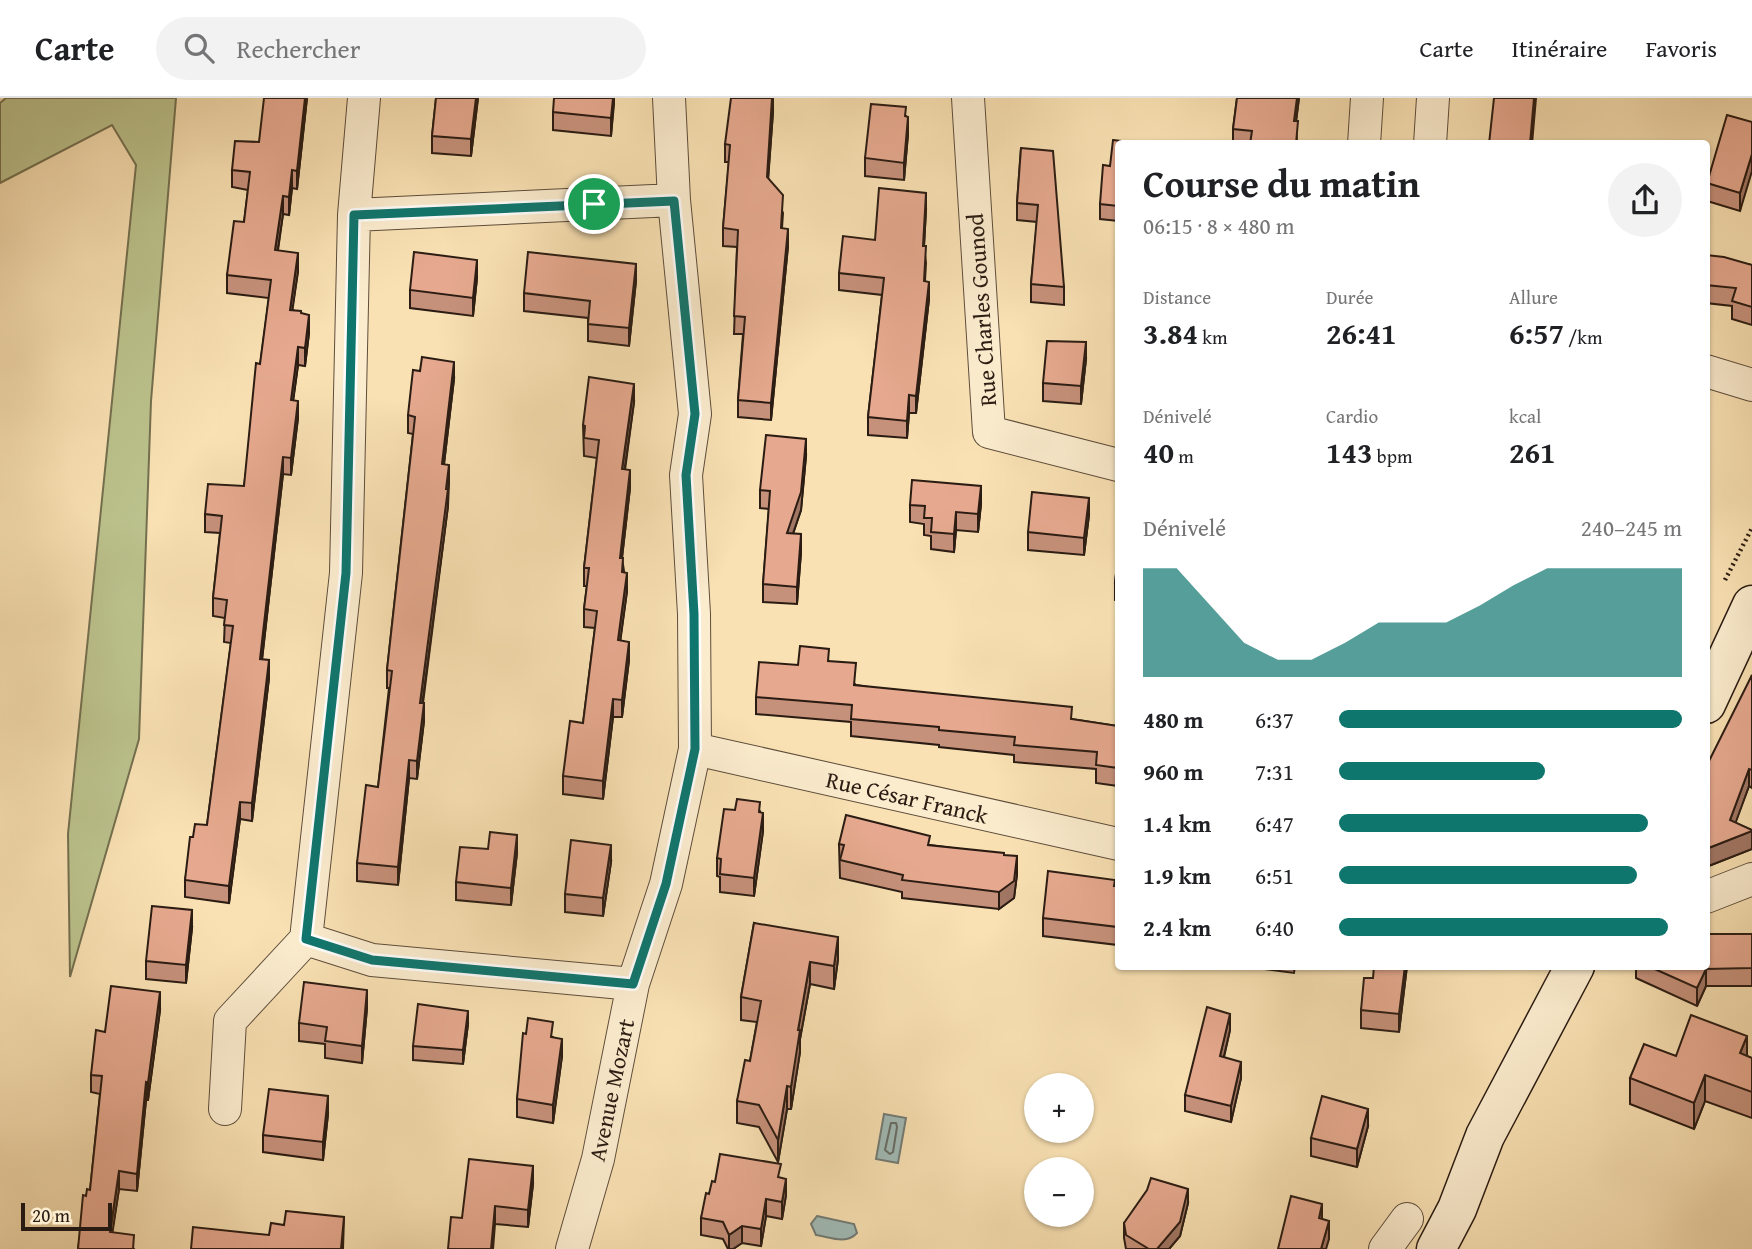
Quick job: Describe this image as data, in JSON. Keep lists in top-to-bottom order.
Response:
{
  "streets": {
    "street": ["Rue Charles Gounod", "Rue César Franck", "Avenue Mozart"]
  },
  "crossings": [
    ["Rue César Franck", "Avenue Mozart"]
  ],
  "scale_bar": "20 m",
  "page": {
    "header": "Carte",
    "search": "Rechercher",
    "nav": ["Carte", "Itinéraire", "Favoris"],
    "heading": ["Course du matin", "06:15 · 8 × 480 m"],
    "stats": [
      ["Distance", "3.84 km"],
      ["Durée", "26:41"],
      ["Allure", "6:57 /km"],
      ["Dénivelé", "40 m"],
      ["Cardio", "143 bpm"],
      ["kcal", "261"]
    ],
    "chart": ["Dénivelé", "240–245 m"],
    "list": [
      {
        "name": "480 m",
        "note": "6:37"
      },
      {
        "name": "960 m",
        "note": "7:31"
      },
      {
        "name": "1.4 km",
        "note": "6:47"
      },
      {
        "name": "1.9 km",
        "note": "6:51"
      },
      {
        "name": "2.4 km",
        "note": "6:40"
      }
    ],
    "map_buttons": ["+", "−"],
    "scale": "20 m"
  }
}
